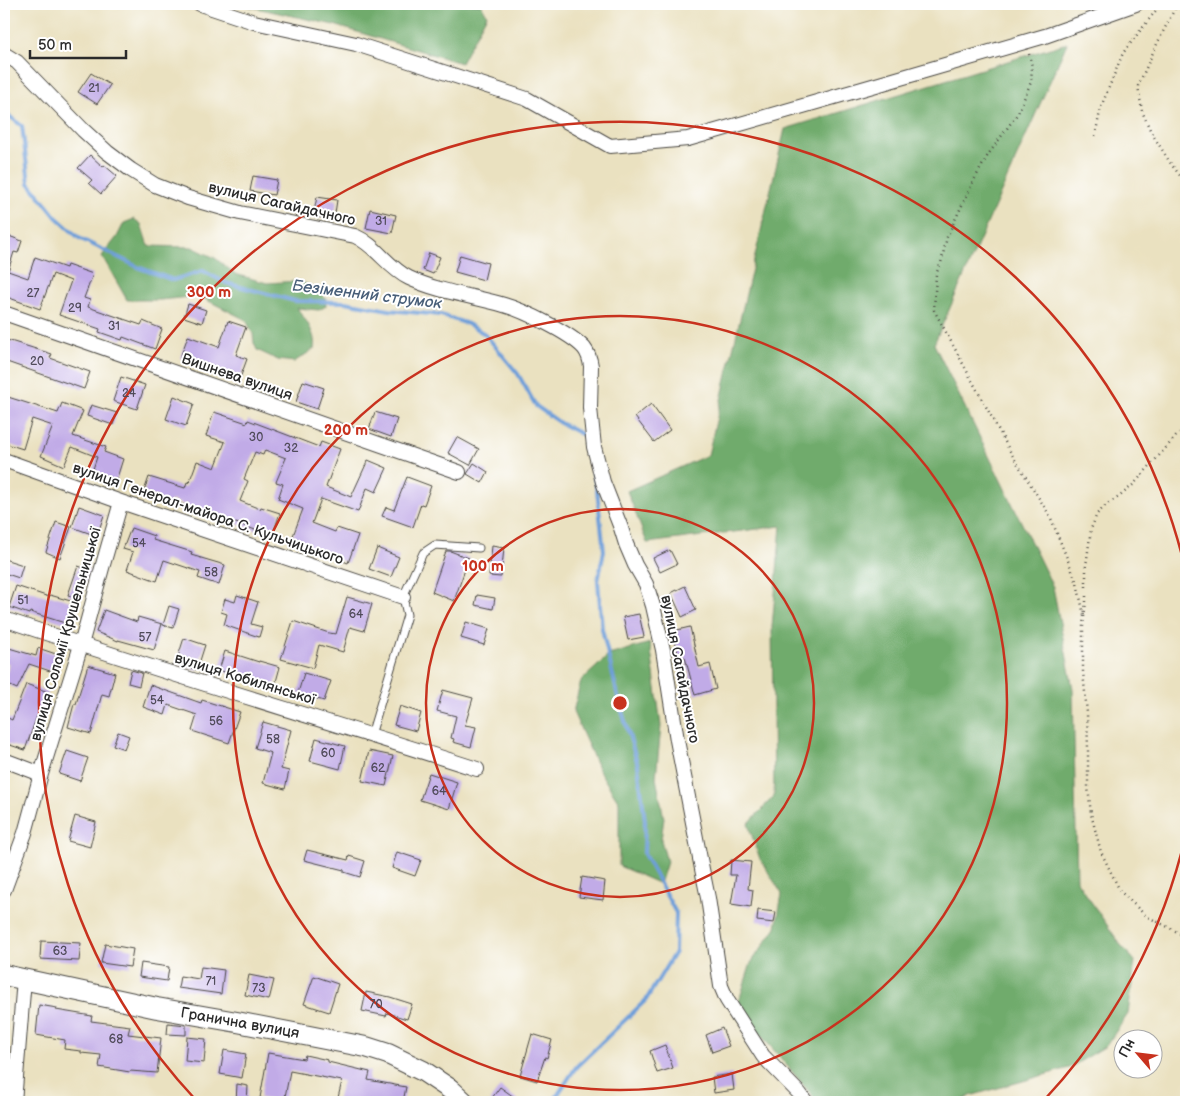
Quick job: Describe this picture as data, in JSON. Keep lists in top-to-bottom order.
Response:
{
  "streets": {
    "street": [
      "вулиця Сагайдачного",
      "Вишнева вулиця",
      "вулиця Генерал-майора С. Кульчицького",
      "вулиця Соломії Крушельницької",
      "вулиця Кобилянської",
      "Гранична вулиця"
    ]
  },
  "crossings": [
    ["вулиця Генерал-майора С. Кульчицького", "вулиця Соломії Крушельницької"],
    ["вулиця Соломії Крушельницької", "вулиця Кобилянської"]
  ],
  "water": ["Безіменний струмок"],
  "house_numbers": [
    "21",
    "31",
    "27",
    "29",
    "31",
    "20",
    "24",
    "30",
    "32",
    "54",
    "58",
    "51",
    "64",
    "57",
    "54",
    "56",
    "58",
    "60",
    "62",
    "64",
    "63",
    "71",
    "73",
    "70",
    "68"
  ],
  "scale_bar": "50 m",
  "north": "top left",
  "rings": ["300 m", "200 m", "100 m"]
}
